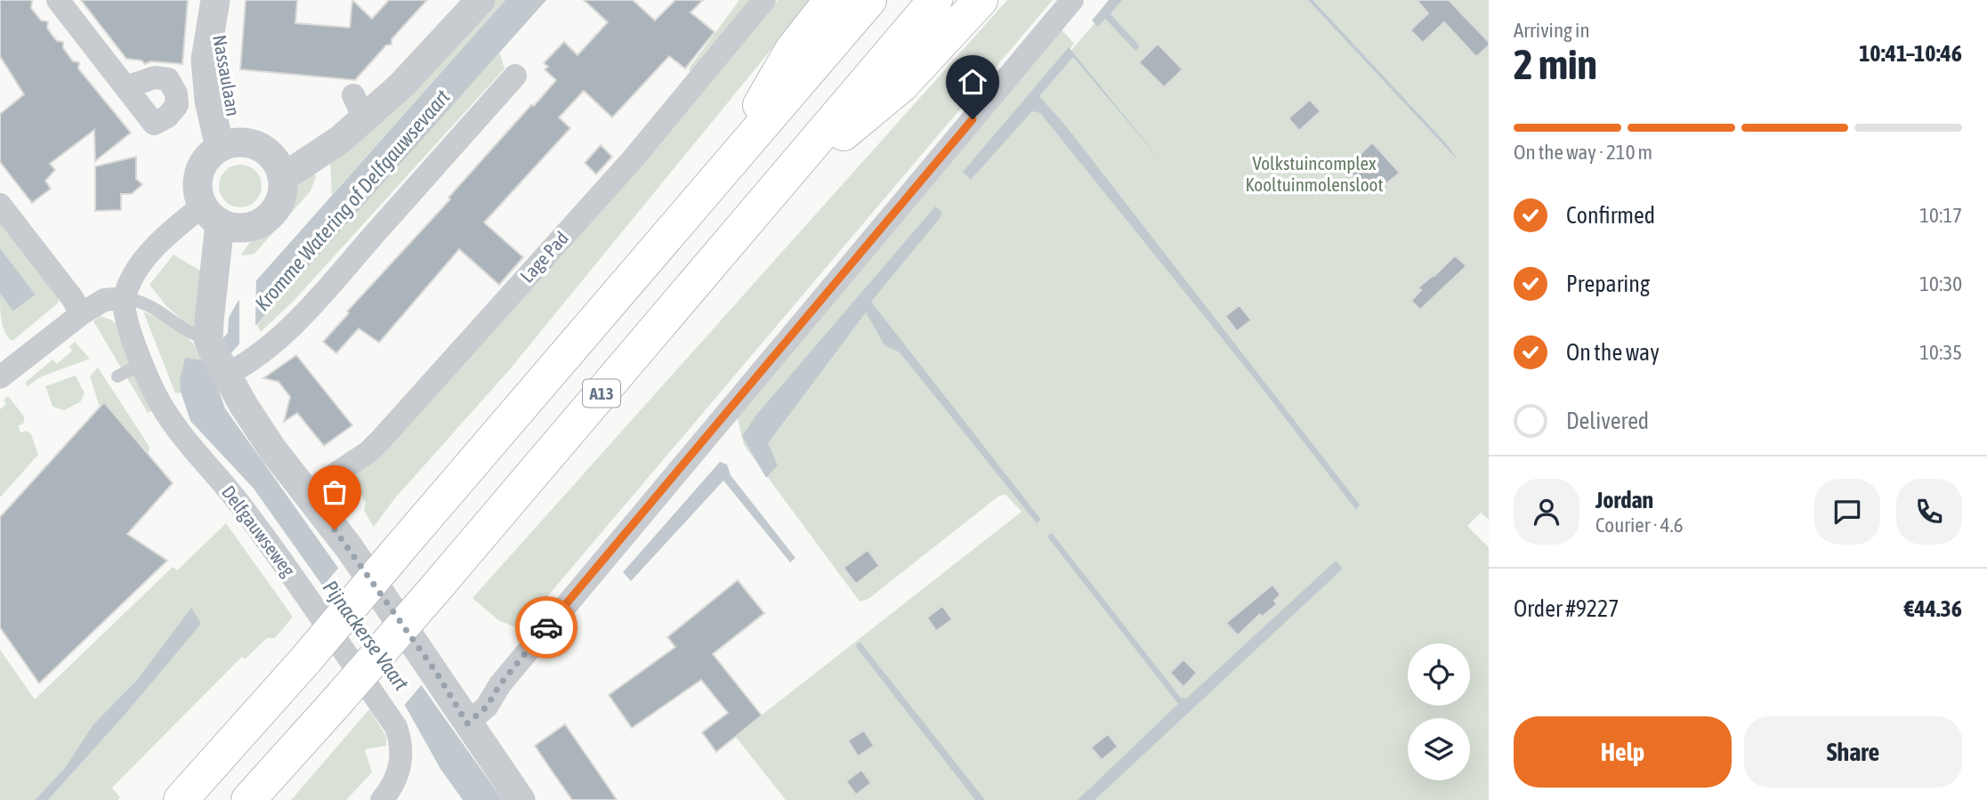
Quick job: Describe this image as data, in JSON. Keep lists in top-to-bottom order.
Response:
{
  "streets": {
    "highway": ["A13"],
    "street": ["Nassaulaan", "Lage Pad", "Delfgauwseweg"]
  },
  "water": ["Kromme Watering of Delfgauwsevaart", "Pijnackerse Vaart"],
  "parks": ["Volkstuincomplex Kooltuinmolensloot"],
  "page": {
    "heading": ["2 min", "Arriving in", "10:41–10:46"],
    "panel": [
      "Jordan",
      "Courier · 4.6",
      "Order #9227",
      "€44.36"
    ],
    "bar": "On the way · 210 m",
    "list": [
      ["Confirmed", "10:17"],
      ["Preparing", "10:30"],
      ["On the way", "10:35"],
      "Delivered"
    ],
    "buttons": ["Help", "Share"]
  }
}
